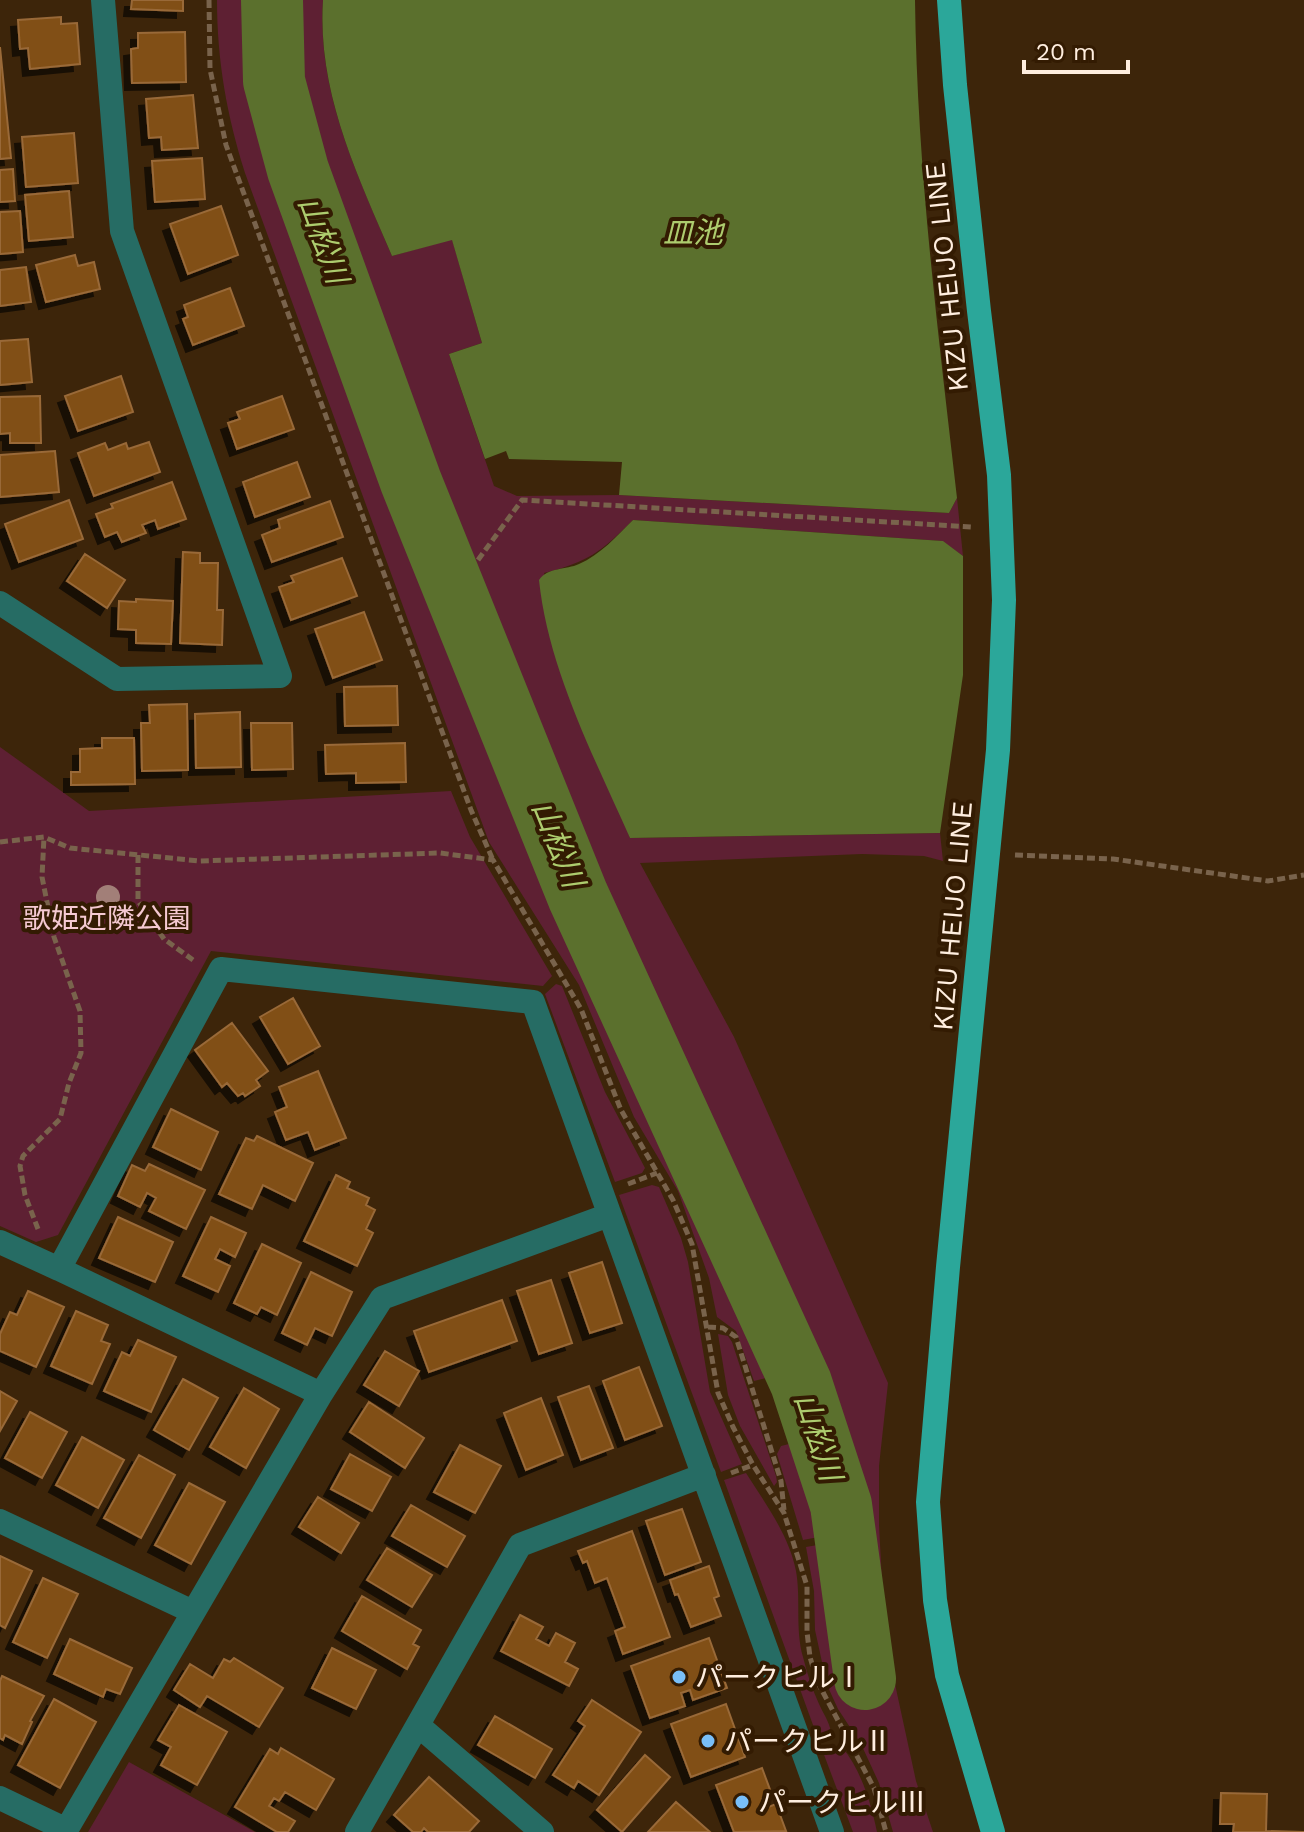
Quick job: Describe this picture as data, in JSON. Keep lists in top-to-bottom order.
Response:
{
  "streets": {
    "main road": ["KIZU HEIJO LINE"]
  },
  "water": ["皿池", "山松川"],
  "parks": ["歌姫近隣公園"],
  "places": ["パークヒルⅠ", "パークヒルⅡ", "パークヒルⅢ"],
  "scale_bar": "20 m"
}
